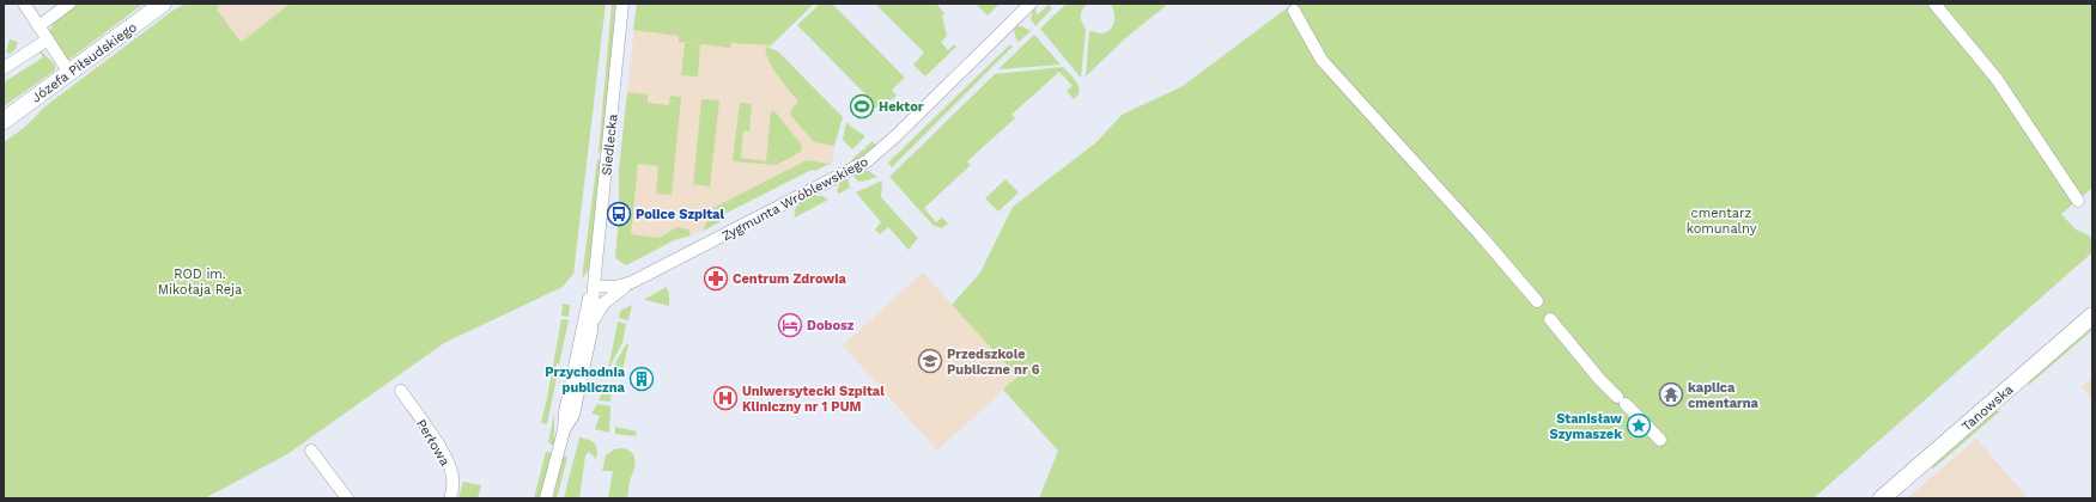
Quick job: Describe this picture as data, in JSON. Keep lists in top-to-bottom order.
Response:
{
  "streets": {
    "main road": ["Józefa Piłsudskiego", "Tanowska"],
    "street": ["Siedlecka", "Zygmunta Wróblewskiego", "Perłowa"]
  },
  "crossings": [
    ["Siedlecka", "Zygmunta Wróblewskiego"]
  ],
  "parks": ["cmentarz komunalny", "ROD im. Mikołaja Reja"],
  "places": {
    "sports": ["Hektor"],
    "bus stop": ["Police Szpital"],
    "pharmacy": ["Centrum Zdrowia"],
    "hotel": ["Dobosz"],
    "school or university": ["Przedszkole Publiczne nr 6"],
    "building": ["Przychodnia publiczna"],
    "temple": ["kaplica cmentarna"],
    "hospital": ["Uniwersytecki Szpital Kliniczny nr 1 PUM"],
    "place": ["Stanisław Szymaszek"]
  }
}
